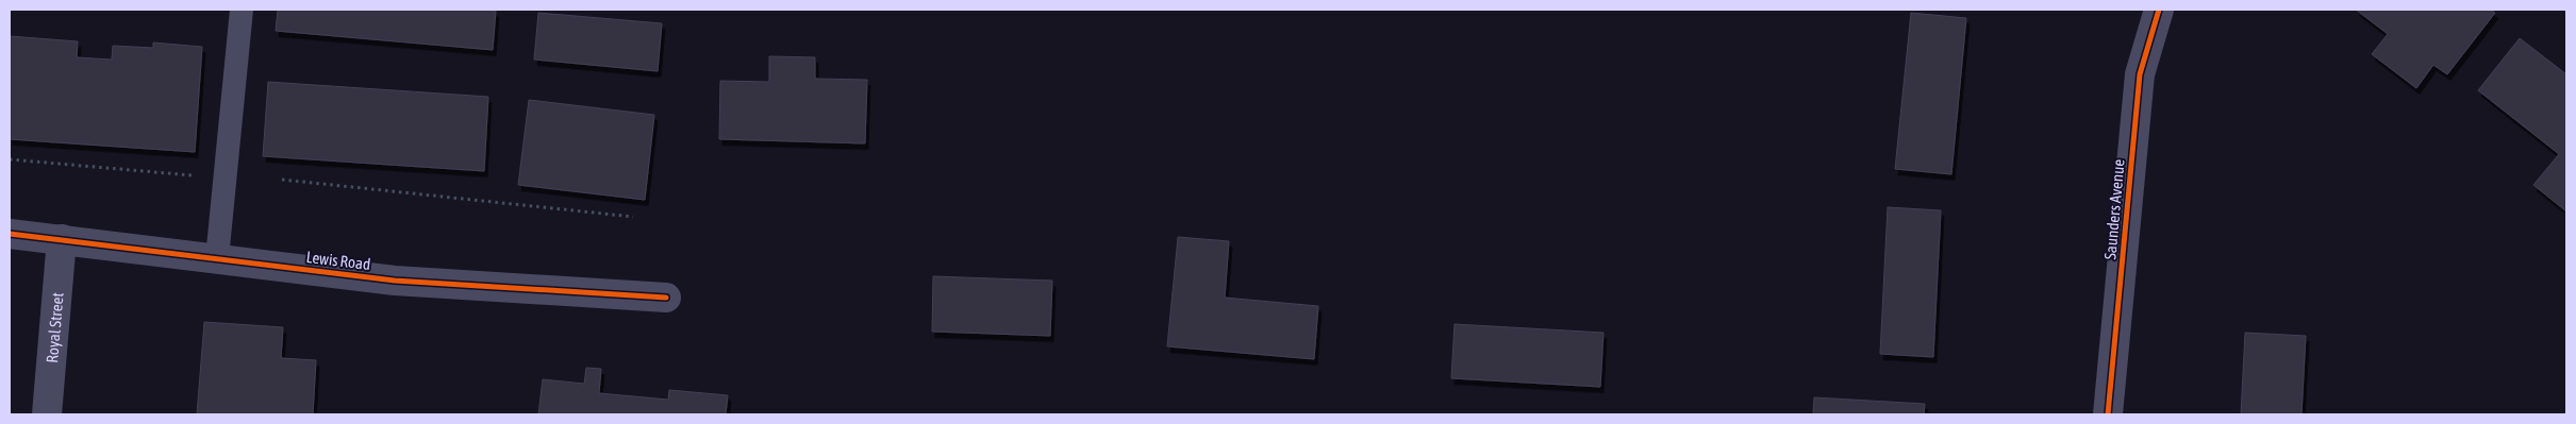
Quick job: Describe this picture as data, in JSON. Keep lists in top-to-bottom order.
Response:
{
  "streets": {
    "street": ["Saunders Avenue", "Lewis Road", "Royal Street"]
  },
  "crossings": [
    ["Lewis Road", "Royal Street"]
  ]
}
